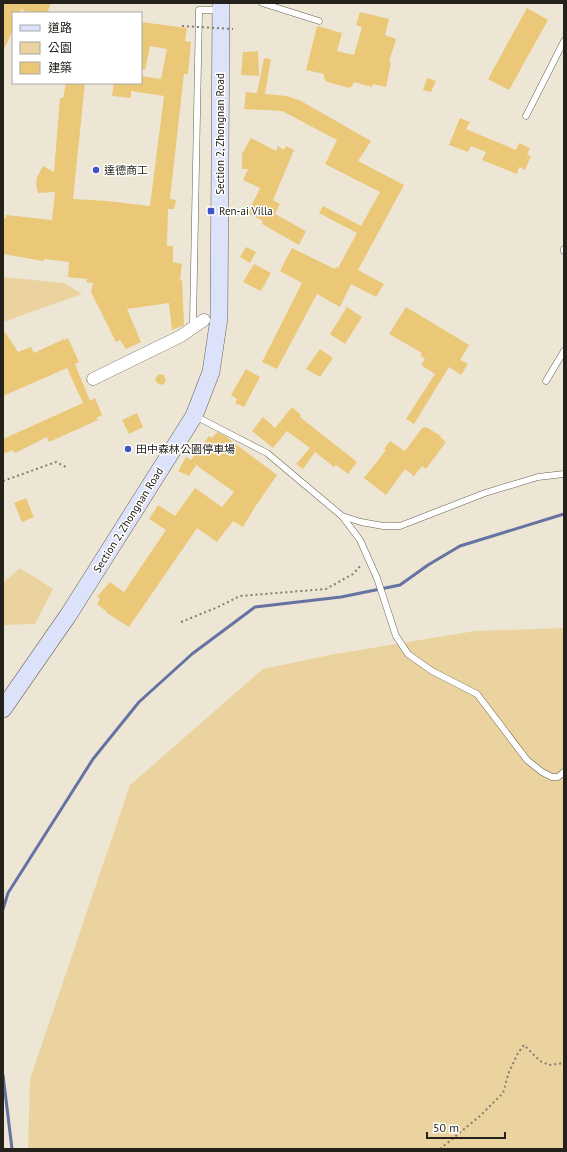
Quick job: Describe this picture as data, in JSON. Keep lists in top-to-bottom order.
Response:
{
  "streets": {
    "main road": ["Section 2, Zhongnan Road"]
  },
  "places": {
    "other": ["達德商工", "田中森林公園停車場"],
    "transit": ["Ren-ai Villa"]
  },
  "legend": ["道路", "公園", "建築"],
  "scale_bar": "50 m"
}
